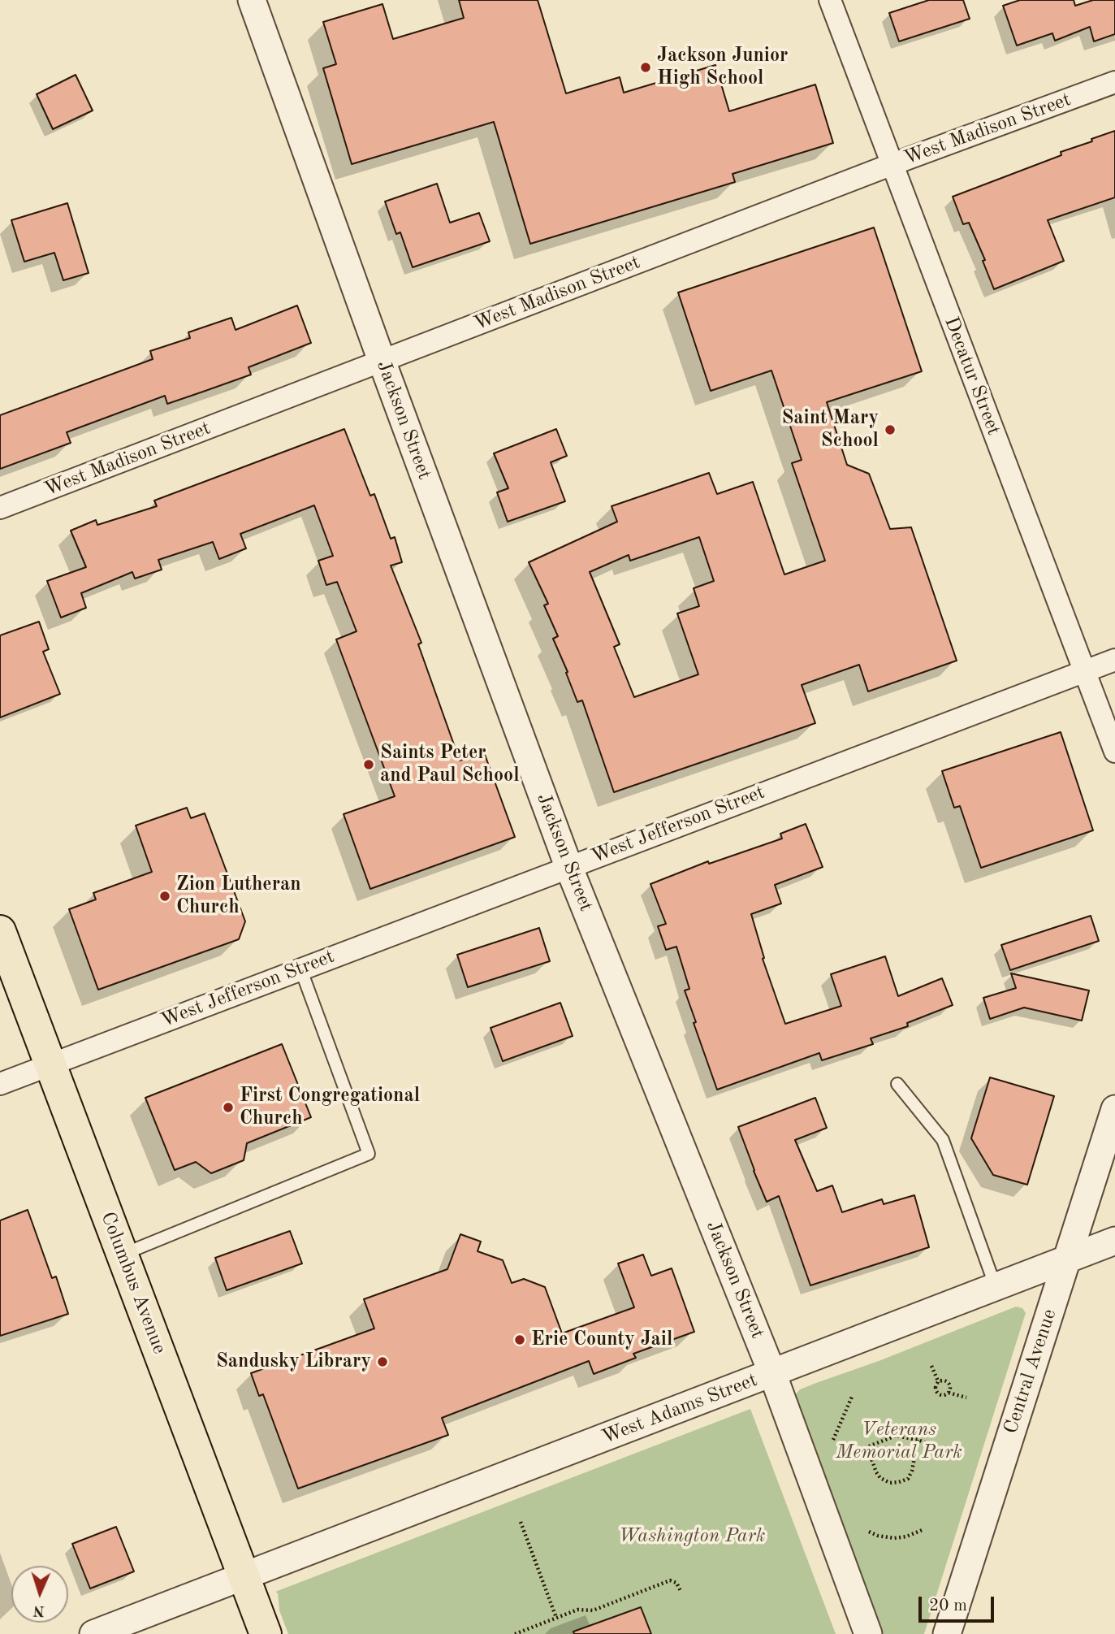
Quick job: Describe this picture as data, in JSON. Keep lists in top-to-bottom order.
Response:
{
  "streets": {
    "main road": ["Columbus Avenue"],
    "street": [
      "West Madison Street",
      "Decatur Street",
      "Jackson Street",
      "West Jefferson Street",
      "Central Avenue",
      "West Adams Street"
    ]
  },
  "crossings": [
    ["West Madison Street", "Decatur Street"],
    ["West Madison Street", "Jackson Street"],
    ["Decatur Street", "West Jefferson Street"],
    ["Jackson Street", "West Jefferson Street"],
    ["Jackson Street", "West Adams Street"],
    ["West Jefferson Street", "Columbus Avenue"],
    ["Columbus Avenue", "West Adams Street"],
    ["Central Avenue", "West Adams Street"]
  ],
  "parks": ["Veterans Memorial Park", "Washington Park"],
  "places": [
    "Jackson Junior High School",
    "Saint Mary School",
    "Saints Peter and Paul School",
    "Zion Lutheran Church",
    "First Congregational Church",
    "Erie County Jail",
    "Sandusky Library"
  ],
  "scale_bar": "20 m",
  "north": "bottom"
}
